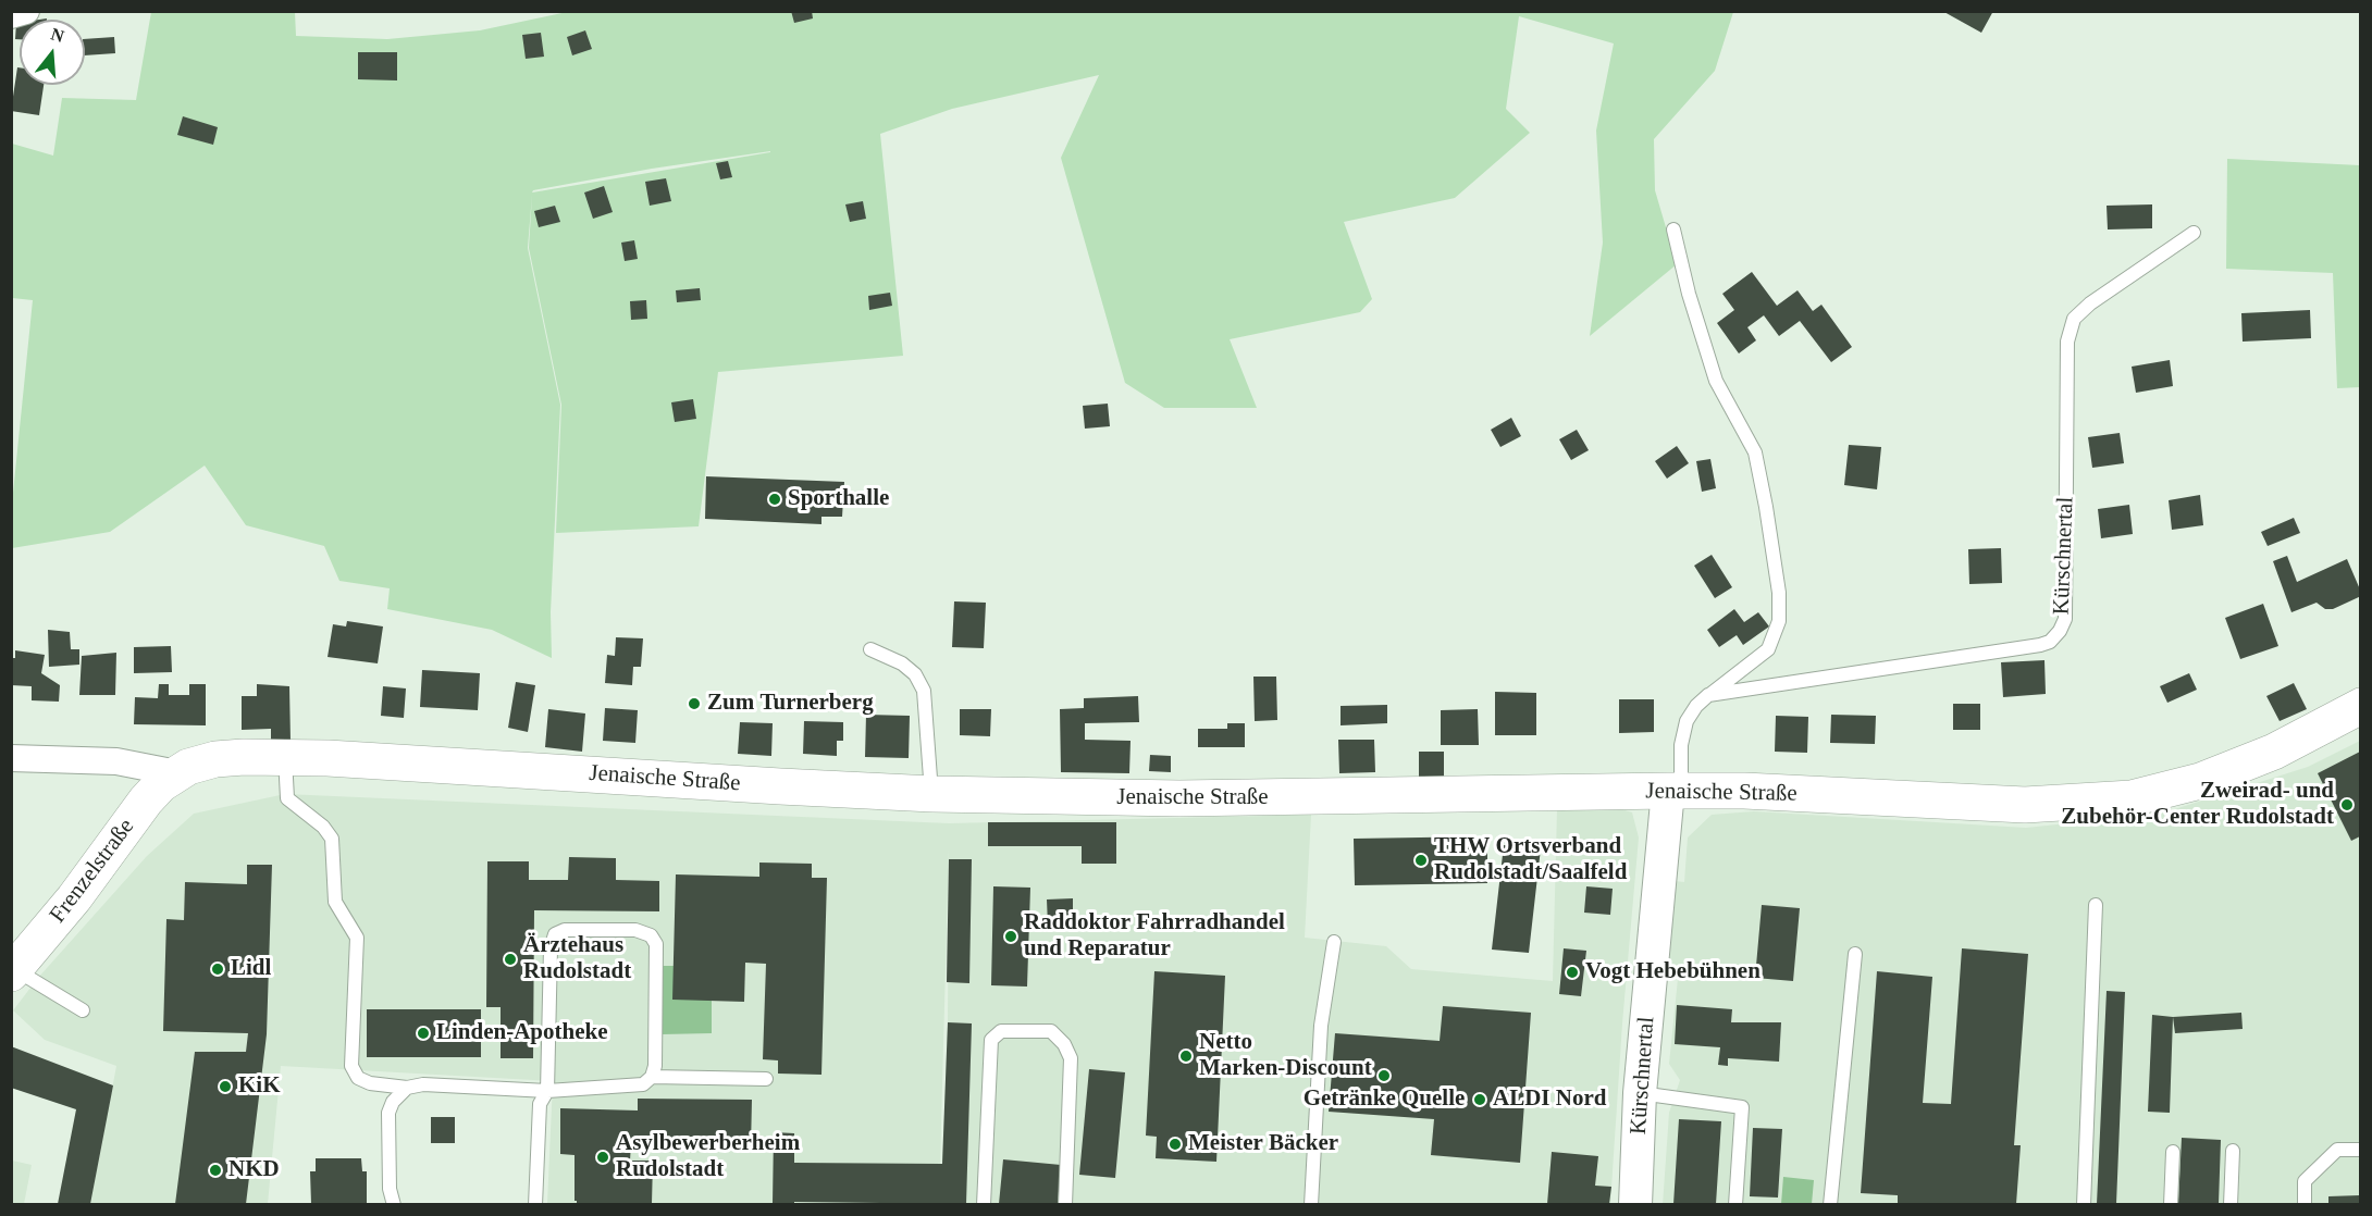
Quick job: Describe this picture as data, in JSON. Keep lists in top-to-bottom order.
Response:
{
  "streets": {
    "main road": ["Jenaische Straße", "Frenzelstraße"],
    "street": ["Kürschnertal"]
  },
  "crossings": [
    ["Kürschnertal", "Jenaische Straße"],
    ["Jenaische Straße", "Frenzelstraße"]
  ],
  "places": [
    "Sporthalle",
    "Zum Turnerberg",
    "Zweirad- und Zubehör-Center Rudolstadt",
    "THW Ortsverband Rudolstadt/Saalfeld",
    "Raddoktor Fahrradhandel und Reparatur",
    "Ärztehaus Rudolstadt",
    "Lidl",
    "Vogt Hebebühnen",
    "Linden-Apotheke",
    "Netto Marken-Discount",
    "Getränke Quelle",
    "KiK",
    "ALDI Nord",
    "Meister Bäcker",
    "Asylbewerberheim Rudolstadt",
    "NKD"
  ],
  "north": "top"
}
